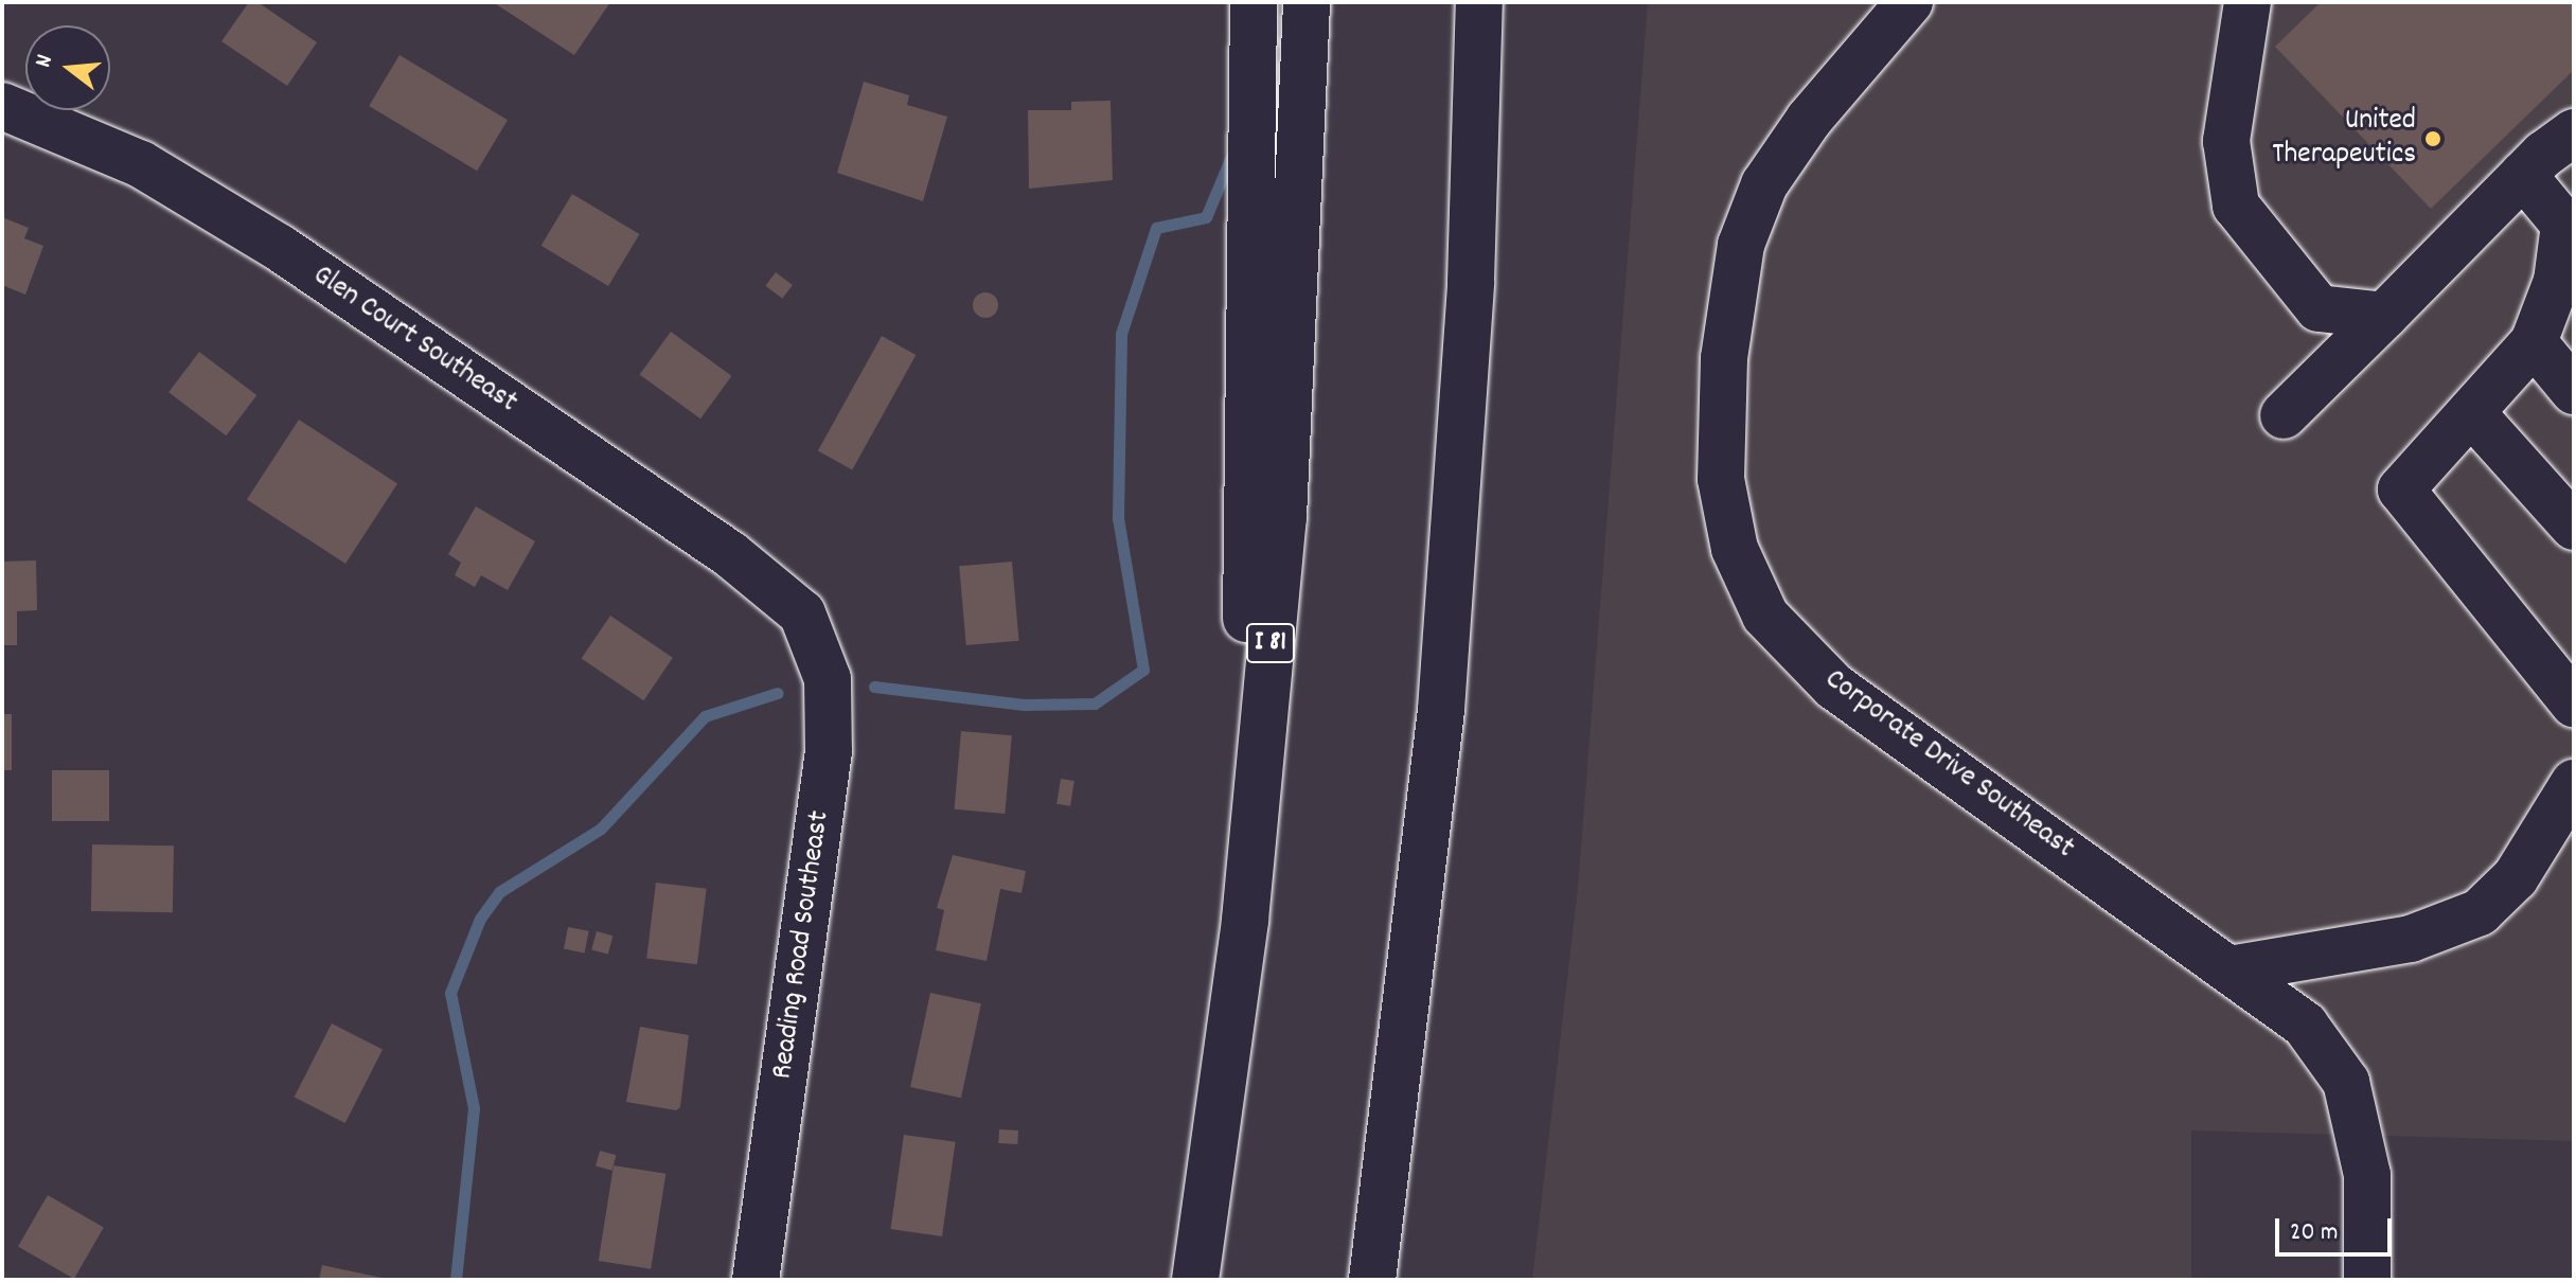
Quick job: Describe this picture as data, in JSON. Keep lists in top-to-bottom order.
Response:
{
  "streets": {
    "main road": [
      "Glen Court Southeast",
      "I 81",
      "Corporate Drive Southeast",
      "Reading Road Southeast"
    ]
  },
  "crossings": [
    ["Glen Court Southeast", "Reading Road Southeast"]
  ],
  "places": ["United Therapeutics"],
  "scale_bar": "20 m",
  "north": "left"
}
